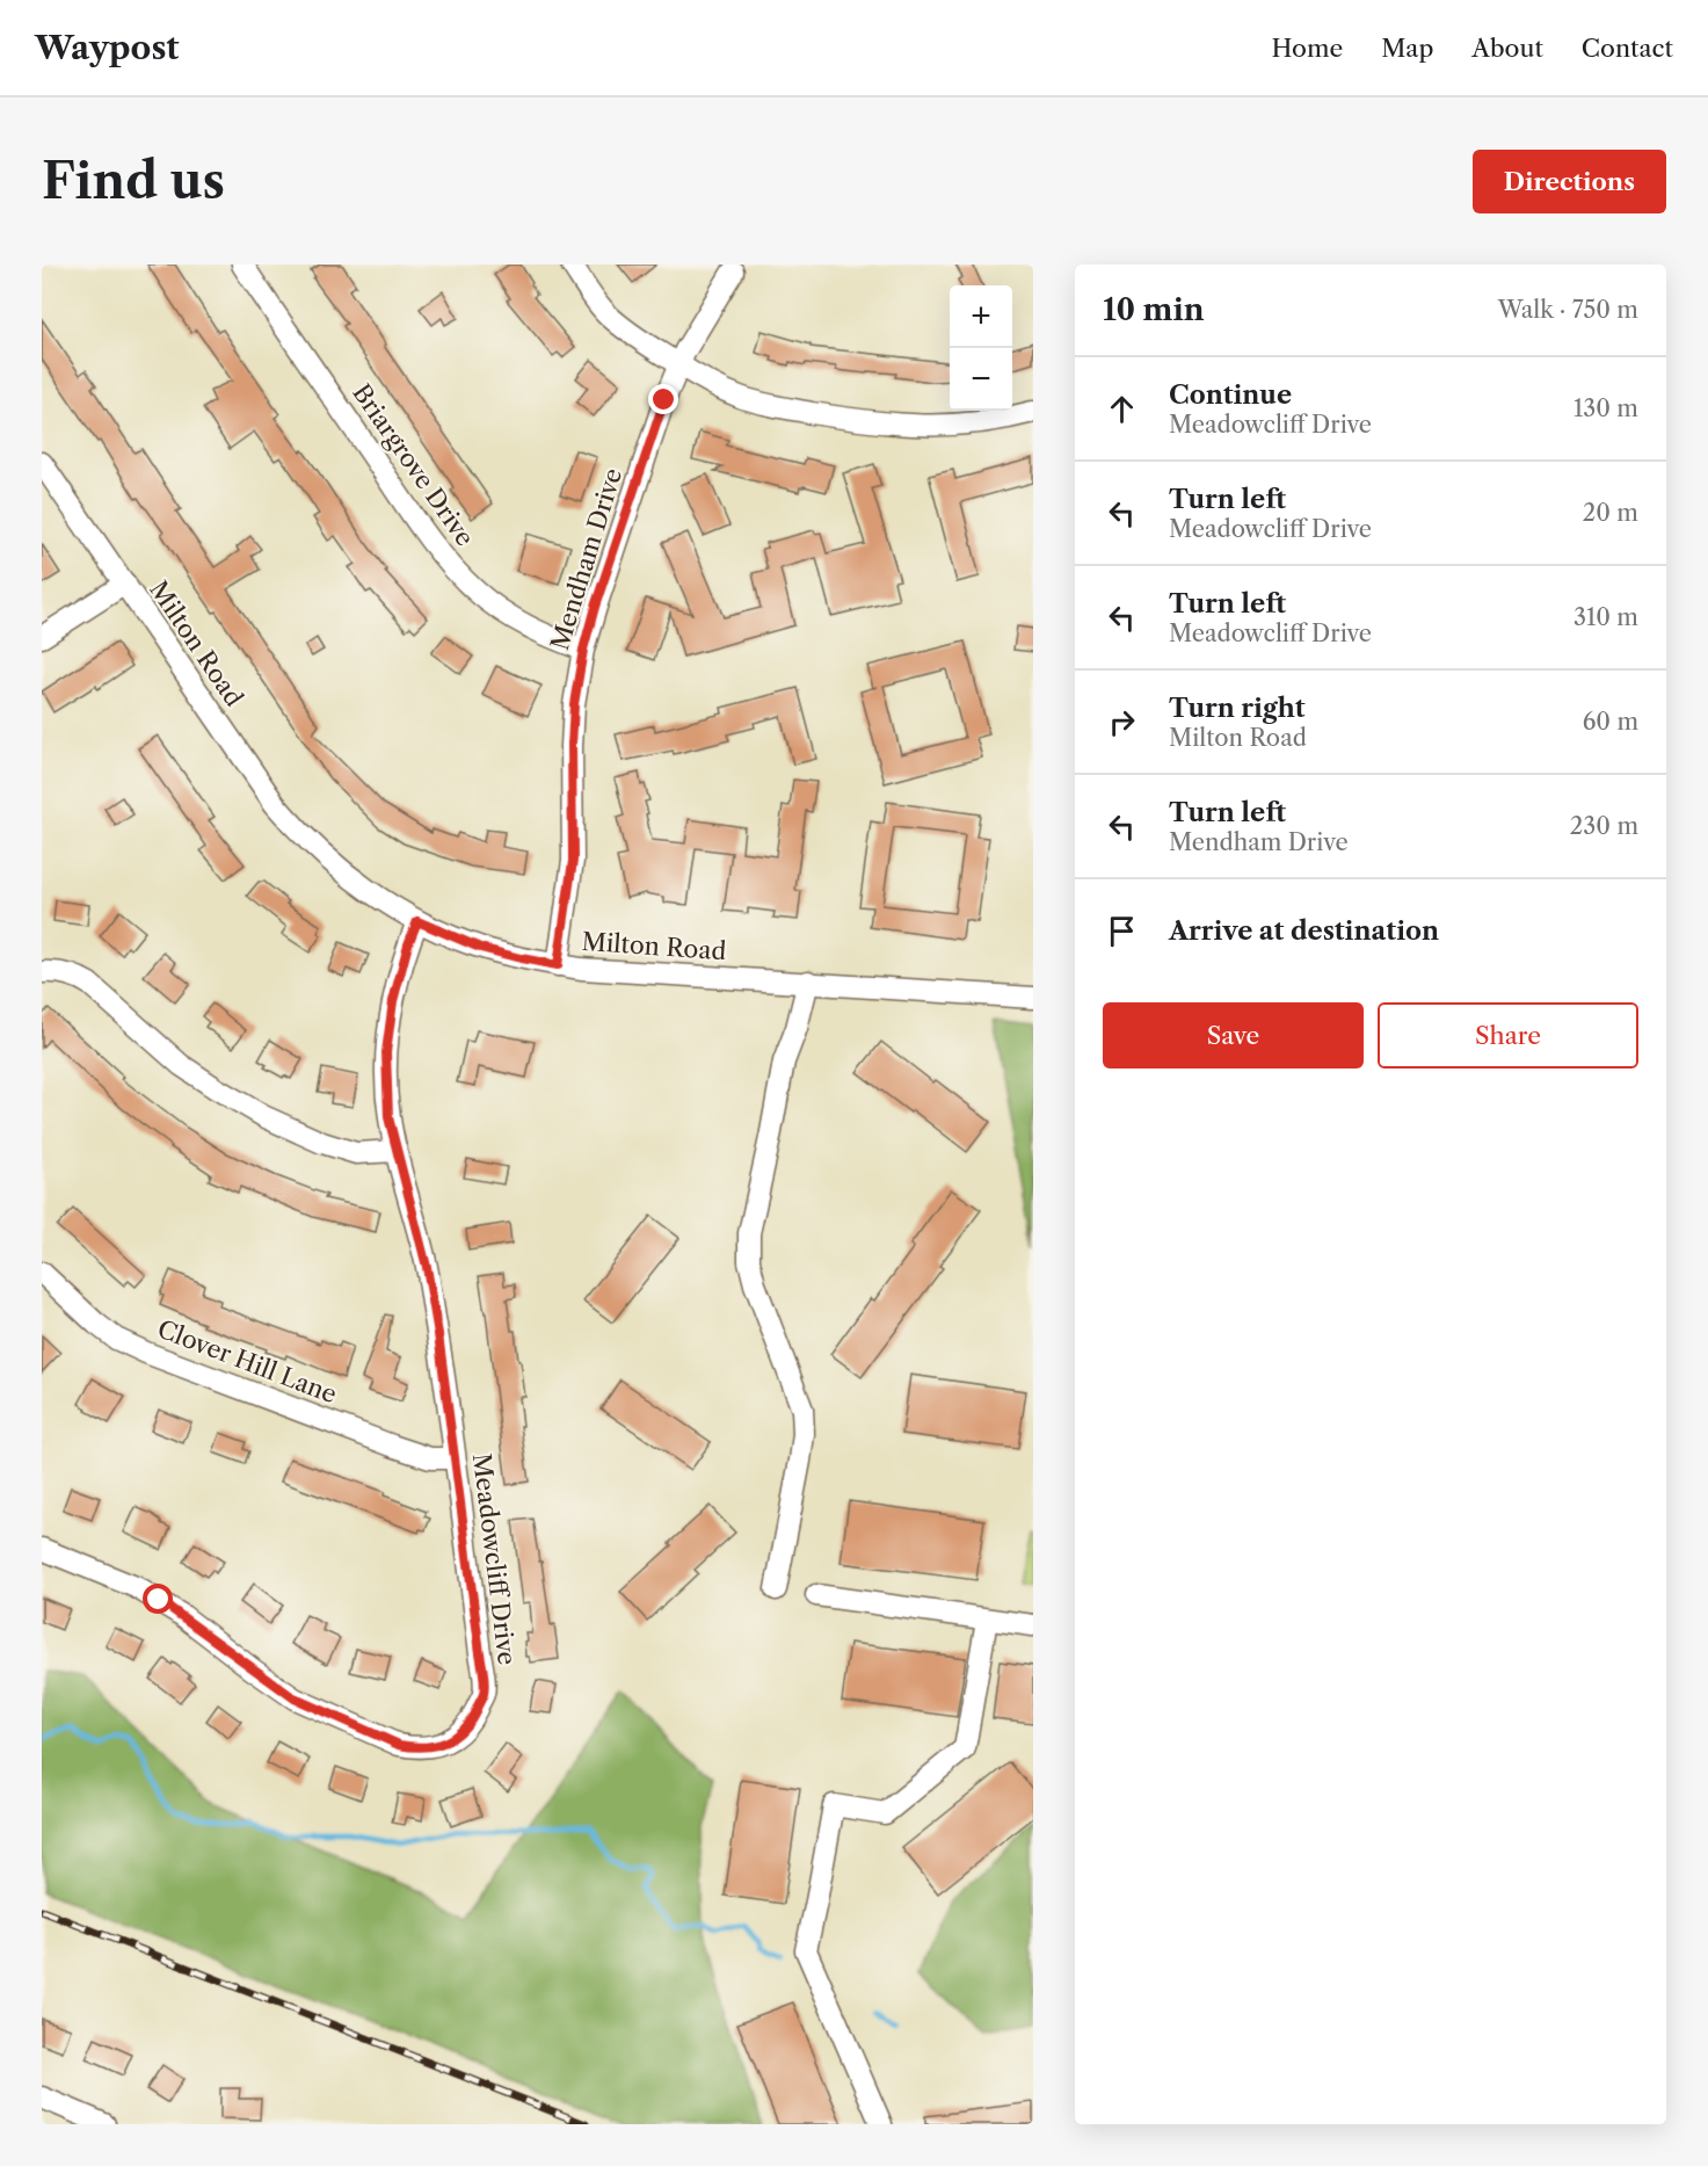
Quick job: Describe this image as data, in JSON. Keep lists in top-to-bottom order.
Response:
{
  "streets": {
    "street": [
      "Briargrove Drive",
      "Mendham Drive",
      "Milton Road",
      "Clover Hill Lane",
      "Meadowcliff Drive"
    ]
  },
  "crossings": [
    ["Briargrove Drive", "Mendham Drive"],
    ["Mendham Drive", "Milton Road"],
    ["Milton Road", "Meadowcliff Drive"],
    ["Clover Hill Lane", "Meadowcliff Drive"]
  ],
  "page": {
    "header": "Waypost",
    "nav": [
      "Home",
      "Map",
      "About",
      "Contact"
    ],
    "buttons": [
      "Directions",
      ["Save", "Share"]
    ],
    "title": "Find us",
    "heading": ["10 min", "Walk · 750 m"],
    "map_buttons": ["+", "−"],
    "list": [
      ["Continue", "Meadowcliff Drive", "130 m"],
      ["Turn left", "Meadowcliff Drive", "20 m"],
      ["Turn left", "Meadowcliff Drive", "310 m"],
      ["Turn right", "Milton Road", "60 m"],
      ["Turn left", "Mendham Drive", "230 m"],
      "Arrive at destination"
    ]
  }
}
